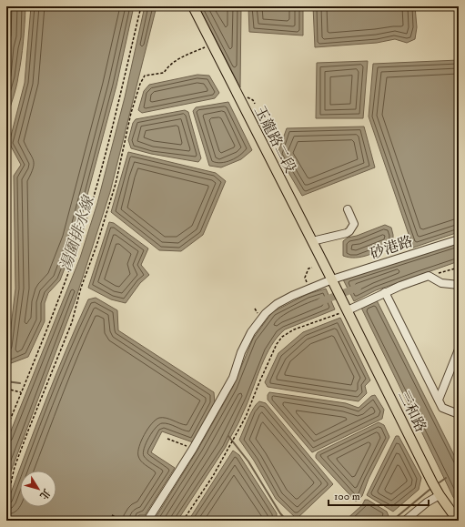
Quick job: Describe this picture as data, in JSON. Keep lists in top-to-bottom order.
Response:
{
  "streets": {
    "main road": ["玉龍路二段", "三和路"],
    "street": ["砂港路"]
  },
  "crossings": [
    ["玉龍路二段", "砂港路"],
    ["玉龍路二段", "三和路"],
    ["砂港路", "三和路"]
  ],
  "water": ["湯圍排水線"],
  "scale_bar": "100 m",
  "north": "bottom right"
}
